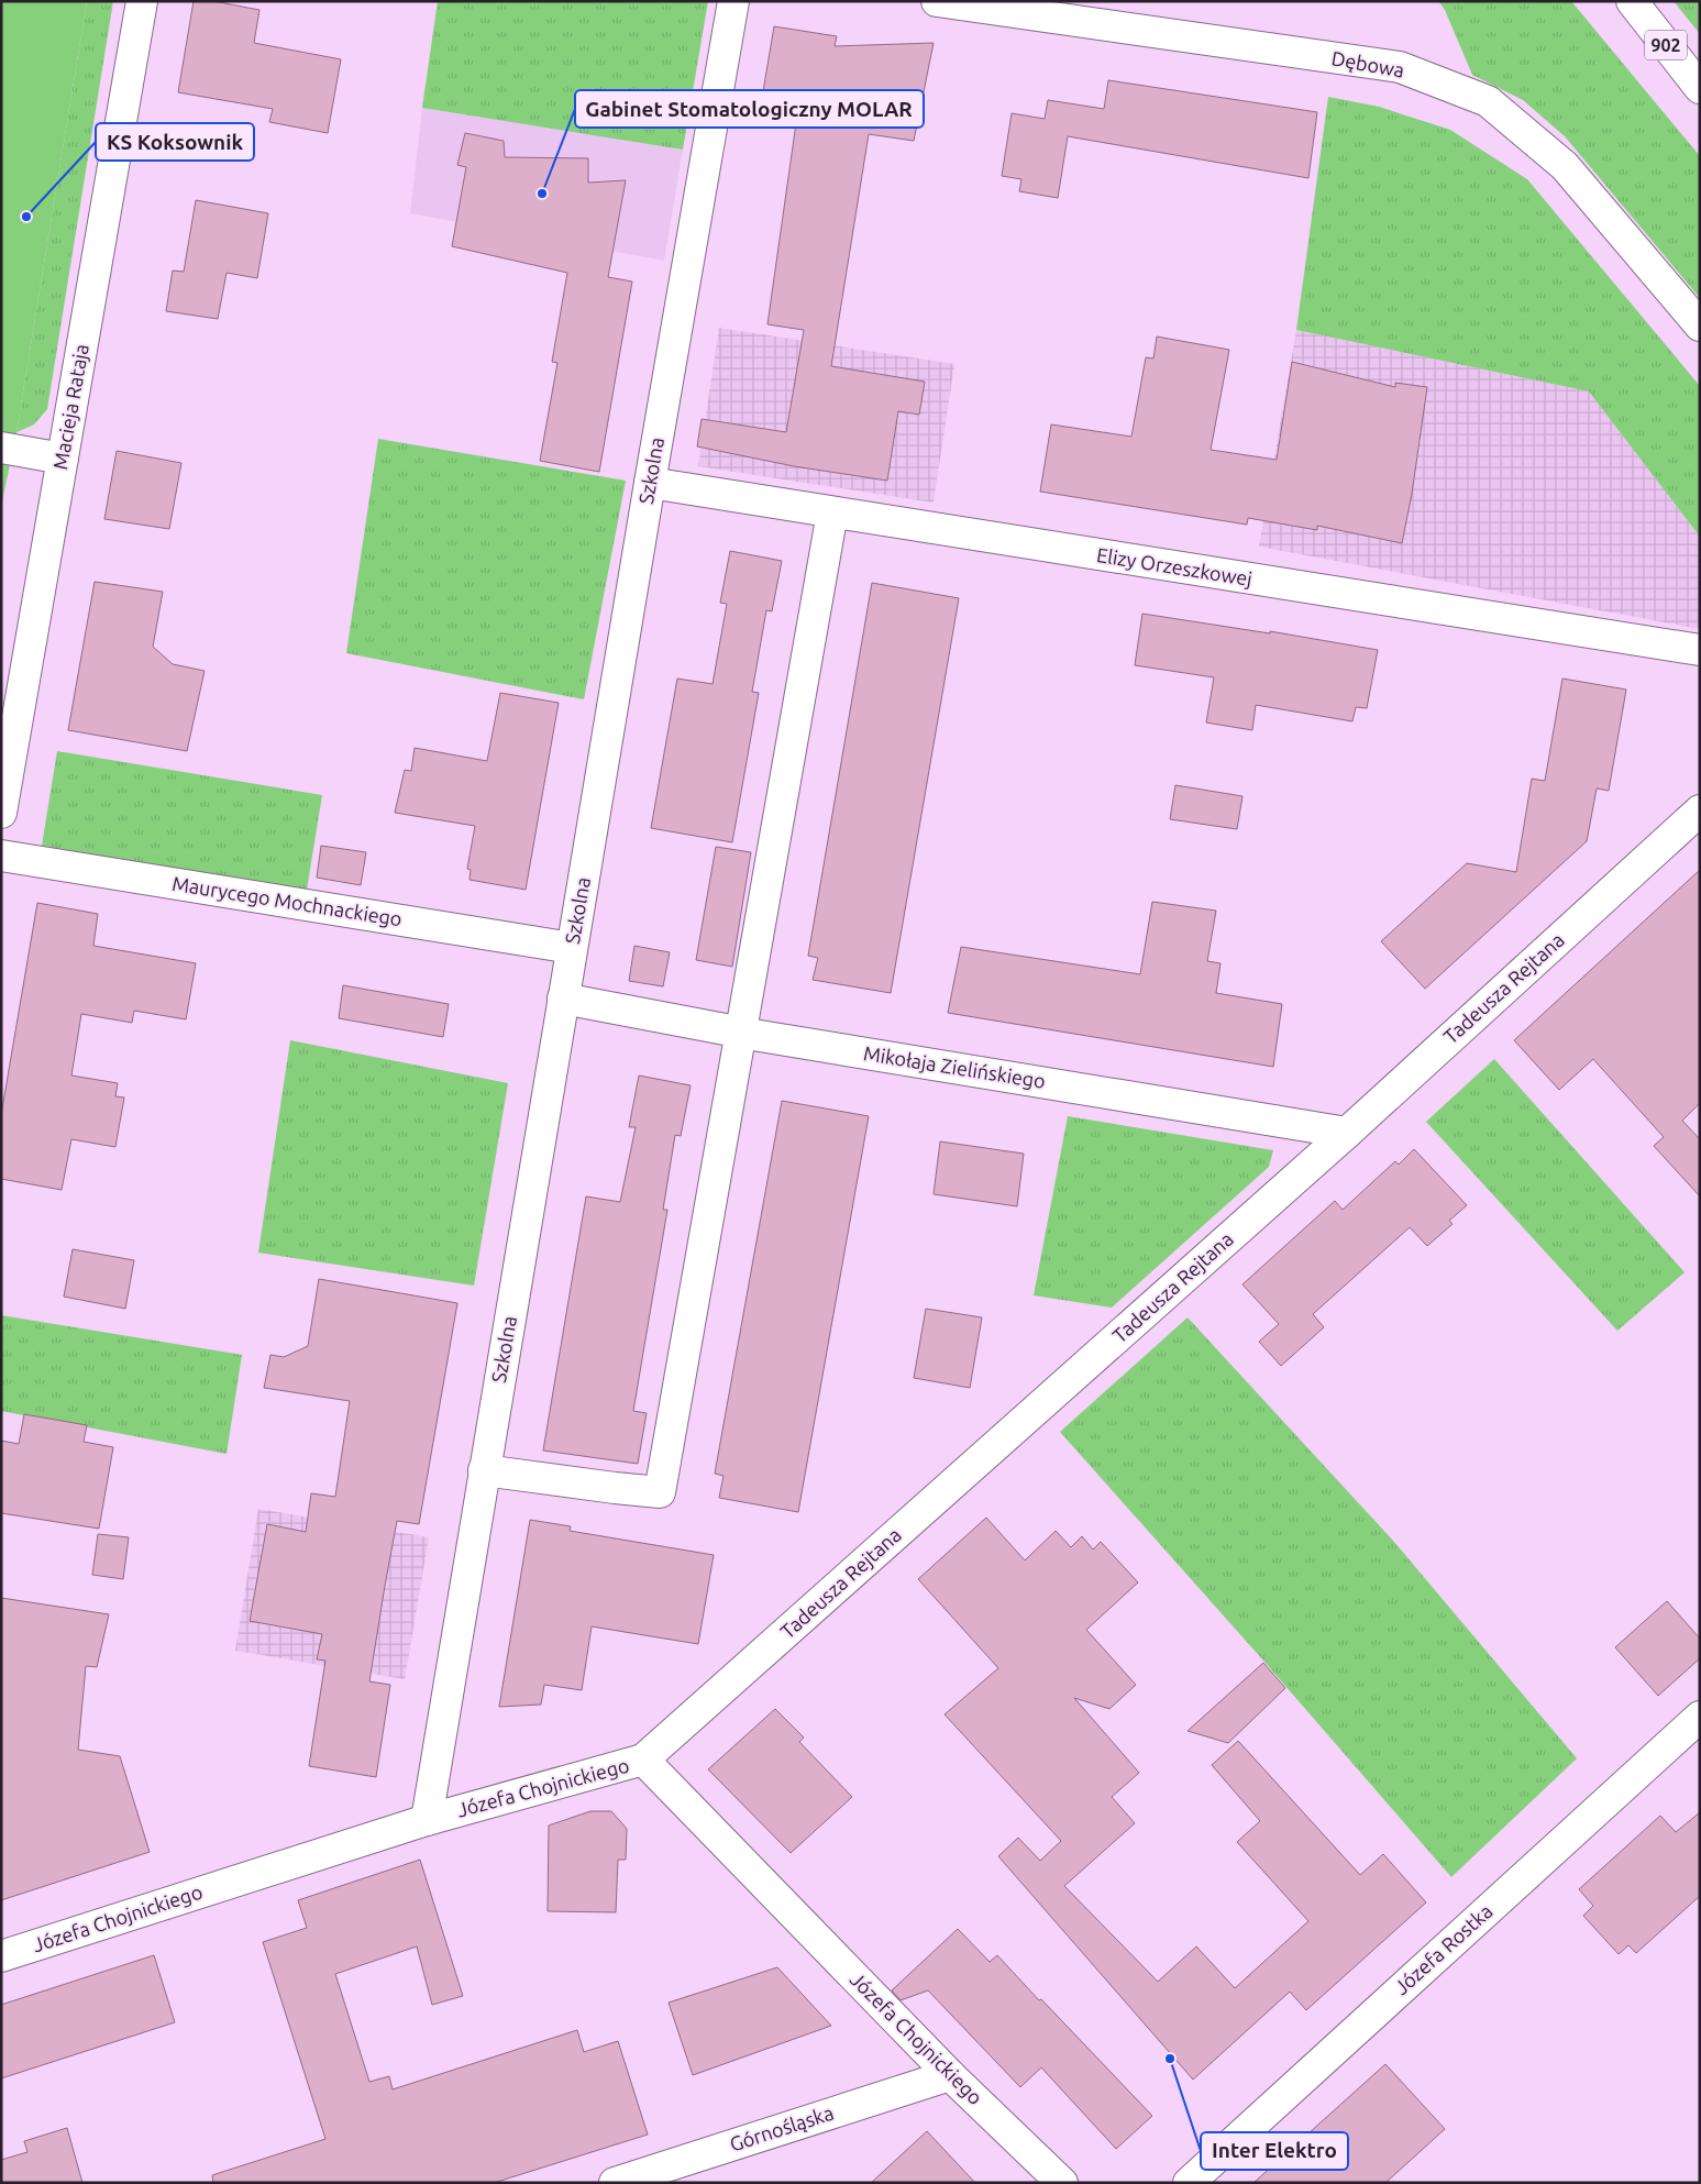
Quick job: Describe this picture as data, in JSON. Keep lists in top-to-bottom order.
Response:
{
  "streets": {
    "street": [
      "902",
      "Dębowa",
      "Macieja Rataja",
      "Szkolna",
      "Elizy Orzeszkowej",
      "Maurycego Mochnackiego",
      "Tadeusza Rejtana",
      "Mikołaja Zielińskiego",
      "Józefa Chojnickiego",
      "Józefa Rostka",
      "Górnośląska"
    ]
  },
  "crossings": [
    ["Szkolna", "Elizy Orzeszkowej"],
    ["Szkolna", "Maurycego Mochnackiego"],
    ["Szkolna", "Mikołaja Zielińskiego"],
    ["Szkolna", "Józefa Chojnickiego"],
    ["Tadeusza Rejtana", "Mikołaja Zielińskiego"],
    ["Tadeusza Rejtana", "Józefa Chojnickiego"],
    ["Józefa Chojnickiego", "Górnośląska"]
  ],
  "places": ["Gabinet Stomatologiczny MOLAR", "KS Koksownik", "Inter Elektro"]
}
